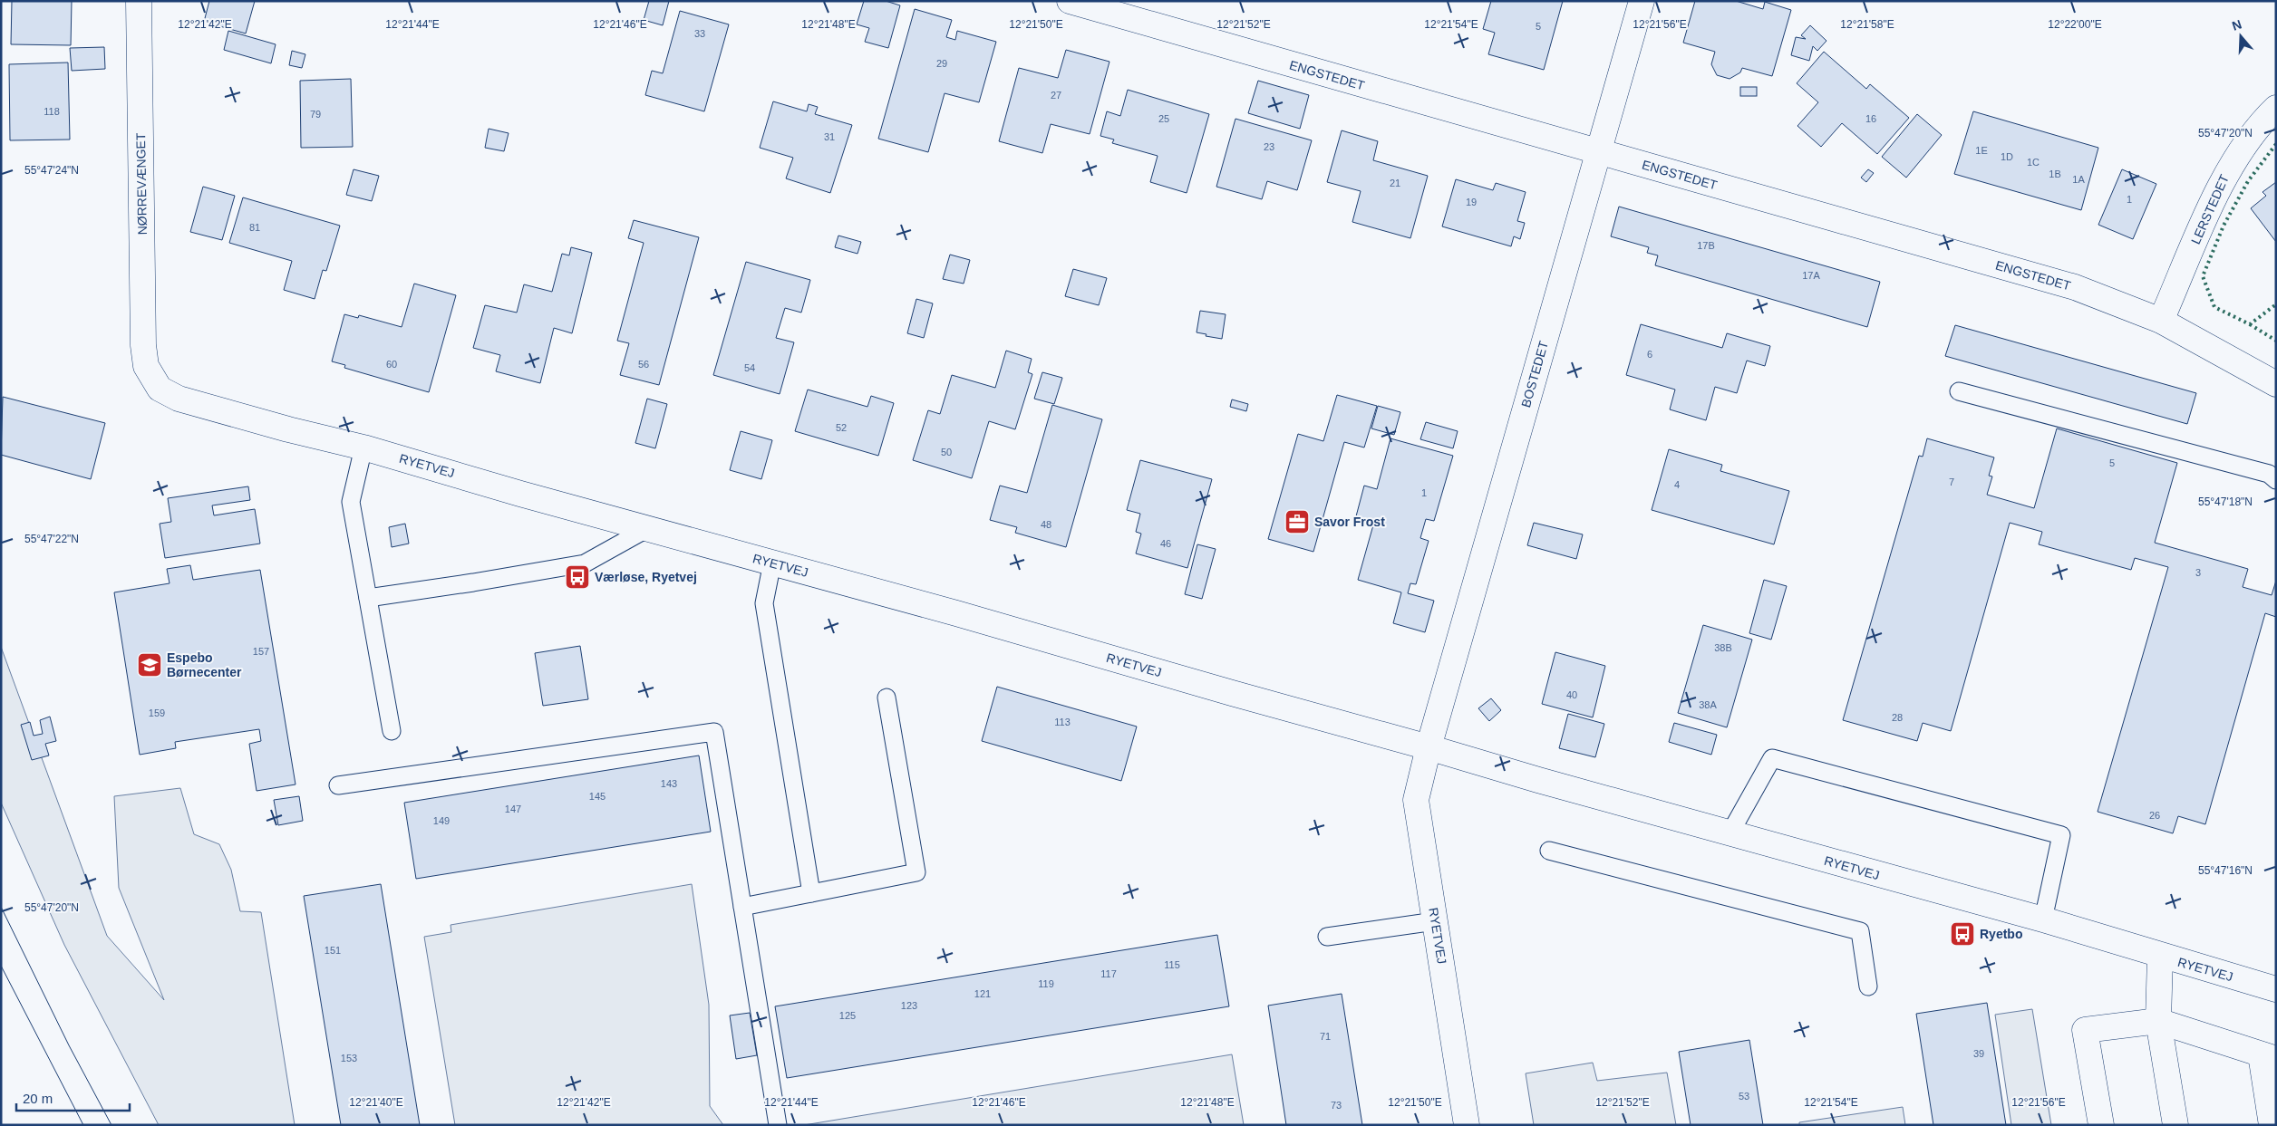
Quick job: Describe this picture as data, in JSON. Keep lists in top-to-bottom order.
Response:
{
  "streets": {
    "street": [
      "ENGSTEDET",
      "NØRREVÆNGET",
      "LERSTEDET",
      "BOSTEDET",
      "RYETVEJ"
    ]
  },
  "crossings": [
    ["ENGSTEDET", "LERSTEDET"],
    ["ENGSTEDET", "BOSTEDET"],
    ["NØRREVÆNGET", "RYETVEJ"],
    ["BOSTEDET", "RYETVEJ"]
  ],
  "places": {
    "office": ["Savor Frost"],
    "bus stop": ["Værløse, Ryetvej", "Ryetbo"],
    "school or university": ["Espebo Børnecenter"]
  },
  "house_numbers": [
    "5",
    "33",
    "29",
    "27",
    "118",
    "79",
    "25",
    "16",
    "31",
    "23",
    "1E",
    "1D",
    "1C",
    "1B",
    "1A",
    "21",
    "1",
    "19",
    "81",
    "17B",
    "17A",
    "6",
    "60",
    "56",
    "54",
    "52",
    "50",
    "5",
    "7",
    "4",
    "1",
    "48",
    "46",
    "3",
    "38B",
    "157",
    "40",
    "38A",
    "159",
    "28",
    "113",
    "143",
    "145",
    "147",
    "26",
    "149",
    "151",
    "115",
    "117",
    "119",
    "121",
    "123",
    "125",
    "71",
    "39",
    "153",
    "53",
    "73"
  ],
  "scale_bar": "20 m",
  "north": "top",
  "coordinates": [
    "12°21'42\"E",
    "12°21'44\"E",
    "12°21'50\"E",
    "12°21'52\"E",
    "12°21'54\"E",
    "12°21'58\"E",
    "12°22'00\"E",
    "12°21'46\"E",
    "12°21'48\"E",
    "12°21'56\"E",
    "55°47'20\"N",
    "55°47'24\"N",
    "55°47'18\"N",
    "55°47'22\"N",
    "55°47'16\"N",
    "12°21'40\"E"
  ]
}
